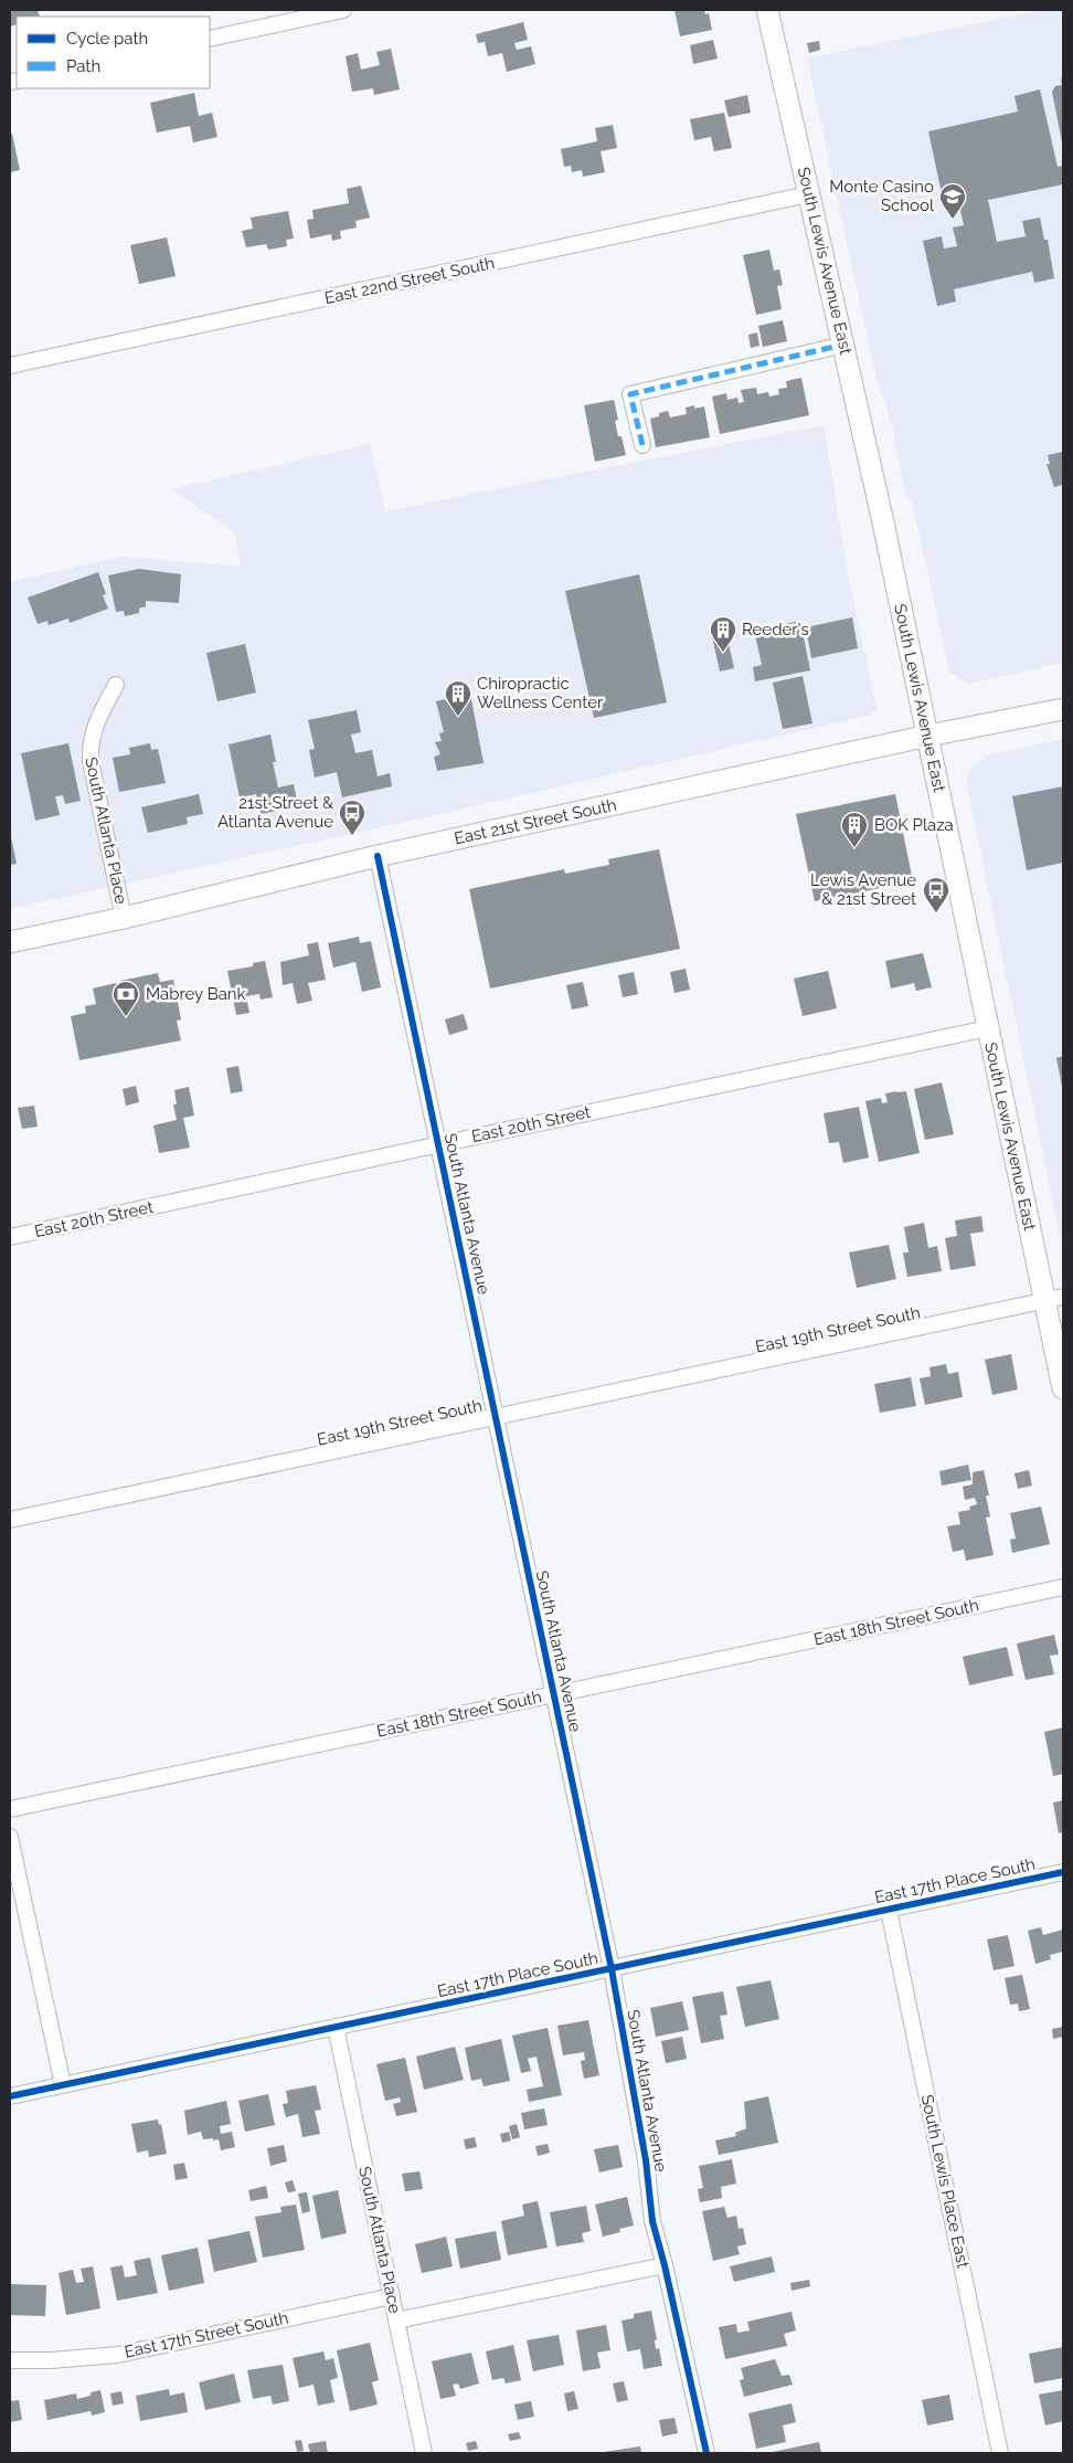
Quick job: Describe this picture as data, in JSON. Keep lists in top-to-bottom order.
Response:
{
  "streets": {
    "main road": ["South Lewis Avenue East", "East 21st Street South"],
    "street": [
      "East 22nd Street South",
      "South Atlanta Place",
      "East 20th Street",
      "South Atlanta Avenue",
      "East 19th Street South",
      "East 18th Street South",
      "East 17th Place South",
      "South Lewis Place East",
      "East 17th Street South"
    ]
  },
  "crossings": [
    ["South Lewis Avenue East", "East 22nd Street South"],
    ["South Lewis Avenue East", "East 21st Street South"],
    ["South Lewis Avenue East", "East 20th Street"],
    ["South Lewis Avenue East", "East 19th Street South"],
    ["East 21st Street South", "South Atlanta Place"],
    ["East 21st Street South", "South Atlanta Avenue"],
    ["South Atlanta Place", "East 17th Place South"],
    ["South Atlanta Place", "East 17th Street South"],
    ["East 20th Street", "South Atlanta Avenue"],
    ["South Atlanta Avenue", "East 19th Street South"],
    ["South Atlanta Avenue", "East 18th Street South"],
    ["South Atlanta Avenue", "East 17th Place South"],
    ["East 17th Place South", "South Lewis Place East"]
  ],
  "places": {
    "school or university": ["Monte Casino School"],
    "building": ["Reeder's", "Chiropractic Wellness Center", "BOK Plaza"],
    "bus stop": ["21st Street & Atlanta Avenue", "Lewis Avenue & 21st Street"],
    "bank": ["Mabrey Bank"]
  },
  "legend": ["Cycle path", "Path"]
}
